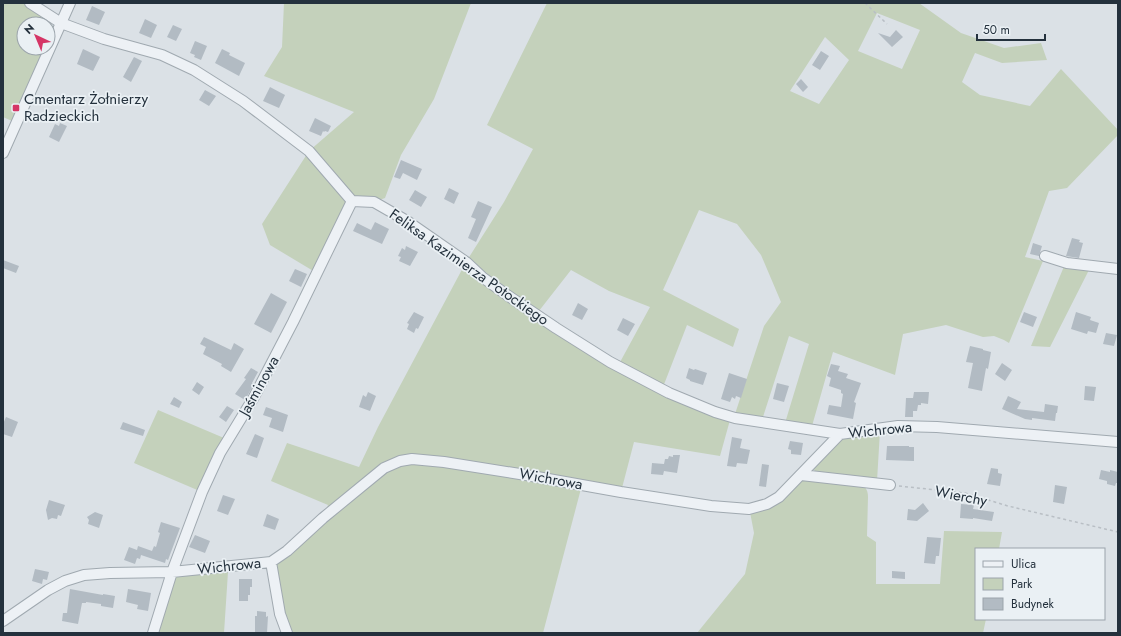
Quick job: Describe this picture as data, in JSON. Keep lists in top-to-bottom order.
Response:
{
  "streets": {
    "street": ["Feliksa Kazimierza Potockiego", "Jaśminowa", "Wichrowa"],
    "path": ["Wierchy"]
  },
  "crossings": [
    ["Feliksa Kazimierza Potockiego", "Jaśminowa"],
    ["Feliksa Kazimierza Potockiego", "Wichrowa"],
    ["Jaśminowa", "Wichrowa"]
  ],
  "places": {
    "transit": ["Cmentarz Żołnierzy Radzieckich"]
  },
  "legend": ["Ulica", "Park", "Budynek"],
  "scale_bar": "50 m",
  "north": "top left"
}
